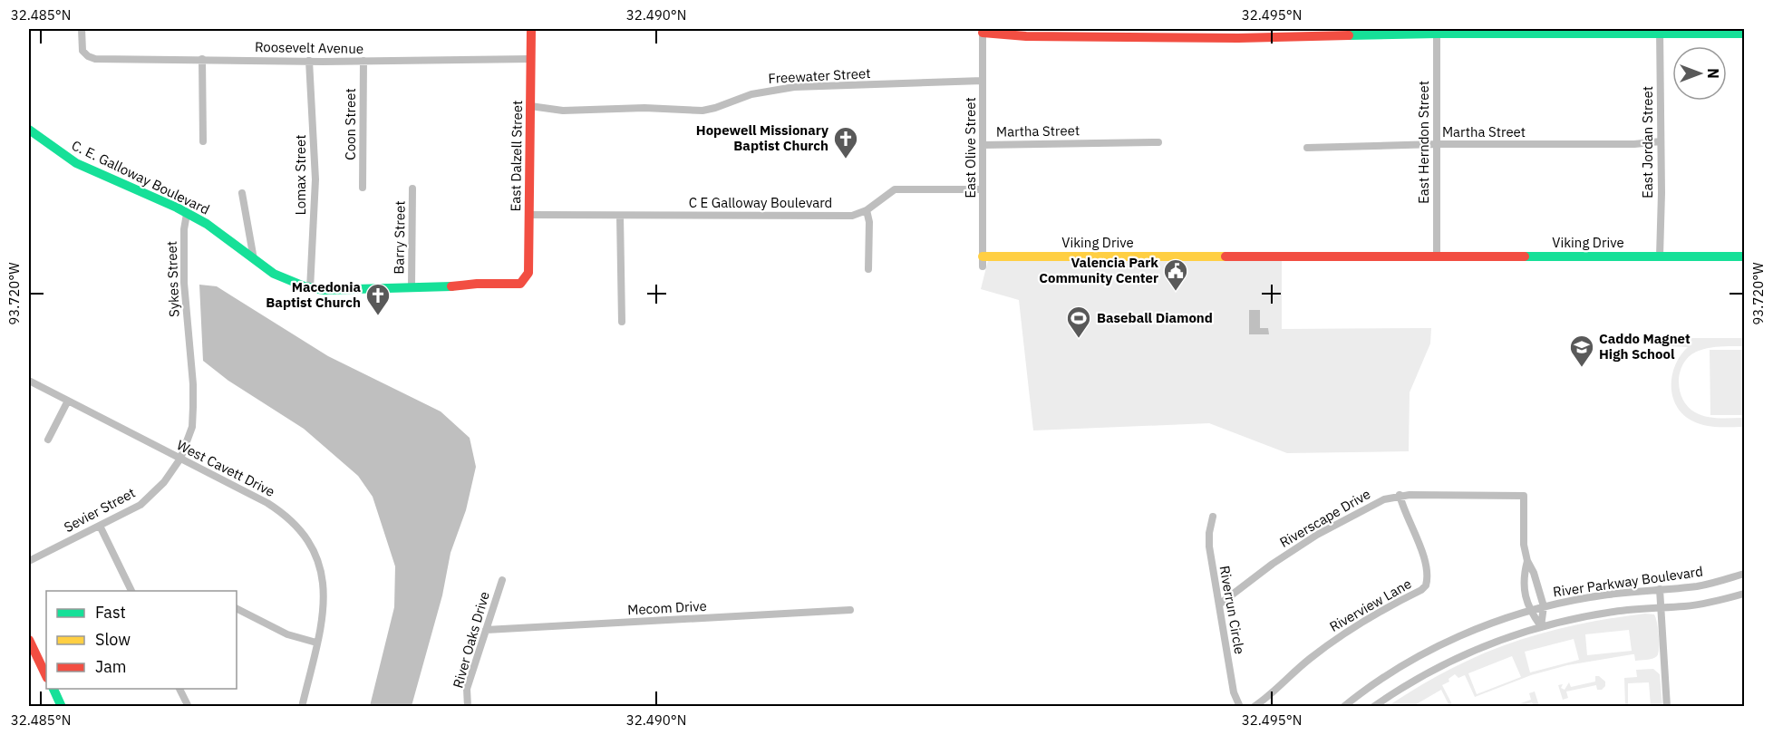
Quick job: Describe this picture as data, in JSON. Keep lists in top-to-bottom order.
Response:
{
  "streets": {
    "street": [
      "Roosevelt Avenue",
      "Freewater Street",
      "Coon Street",
      "Martha Street",
      "East Herndon Street",
      "East Jordan Street",
      "East Olive Street",
      "East Dalzell Street",
      "Lomax Street",
      "C. E. Galloway Boulevard",
      "C E Galloway Boulevard",
      "Barry Street",
      "Viking Drive",
      "Sykes Street",
      "West Cavett Drive",
      "Sevier Street",
      "Riverscape Drive",
      "River Parkway Boulevard",
      "Riverview Lane",
      "Mecom Drive",
      "Riverrun Circle",
      "River Oaks Drive"
    ]
  },
  "crossings": [
    ["Roosevelt Avenue", "Coon Street"],
    ["Roosevelt Avenue", "East Dalzell Street"],
    ["Roosevelt Avenue", "Lomax Street"],
    ["Freewater Street", "East Olive Street"],
    ["Freewater Street", "East Dalzell Street"],
    ["Martha Street", "East Herndon Street"],
    ["Martha Street", "East Jordan Street"],
    ["Martha Street", "East Olive Street"],
    ["East Herndon Street", "Viking Drive"],
    ["East Jordan Street", "Viking Drive"],
    ["East Olive Street", "C E Galloway Boulevard"],
    ["East Olive Street", "Viking Drive"],
    ["East Dalzell Street", "C. E. Galloway Boulevard"],
    ["East Dalzell Street", "C E Galloway Boulevard"],
    ["Lomax Street", "C. E. Galloway Boulevard"],
    ["C. E. Galloway Boulevard", "Barry Street"],
    ["C. E. Galloway Boulevard", "Sykes Street"],
    ["Sykes Street", "Sevier Street"],
    ["West Cavett Drive", "Sevier Street"],
    ["Riverscape Drive", "River Parkway Boulevard"],
    ["Riverscape Drive", "Riverview Lane"],
    ["Riverscape Drive", "Riverrun Circle"],
    ["Mecom Drive", "River Oaks Drive"]
  ],
  "places": {
    "church": ["Hopewell Missionary Baptist Church", "Macedonia Baptist Church"],
    "public building": ["Valencia Park Community Center"],
    "sports": ["Baseball Diamond"],
    "school or university": ["Caddo Magnet High School"]
  },
  "legend": ["Fast", "Slow", "Jam"],
  "north": "right",
  "coordinates": [
    "32.485°N",
    "32.490°N",
    "32.495°N",
    "93.720°W"
  ]
}
